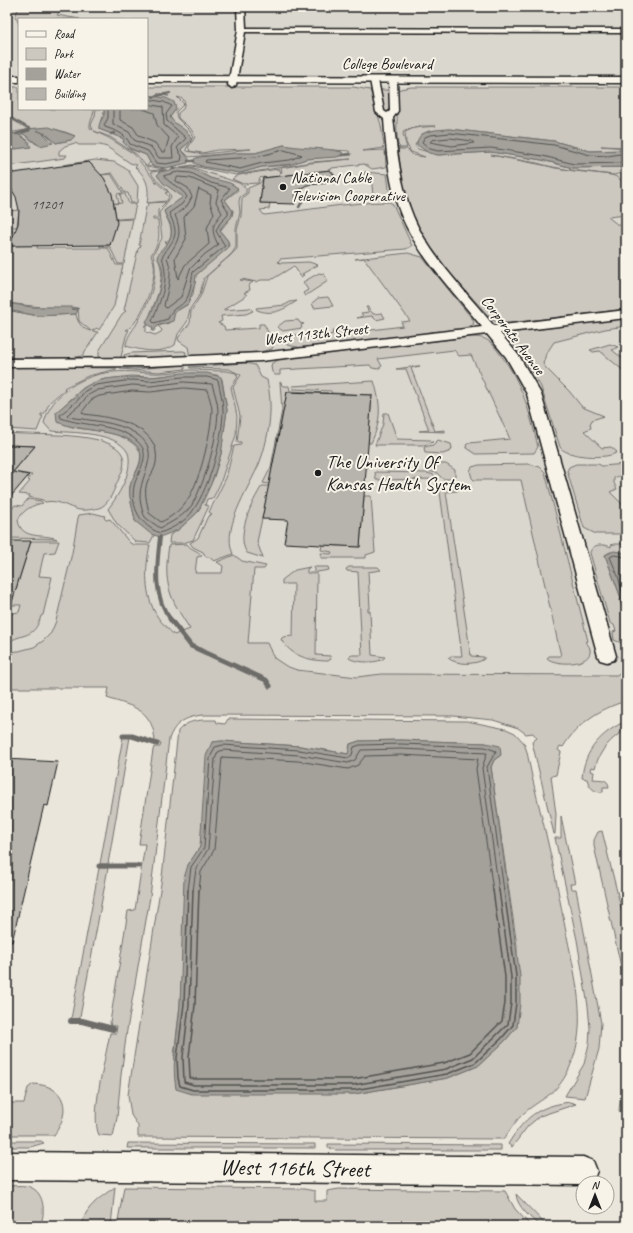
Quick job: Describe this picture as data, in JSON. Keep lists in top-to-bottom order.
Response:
{
  "streets": {
    "main road": ["College Boulevard"],
    "street": ["West 113th Street", "Corporate Avenue", "West 116th Street"]
  },
  "crossings": [
    ["College Boulevard", "Corporate Avenue"],
    ["West 113th Street", "Corporate Avenue"]
  ],
  "places": ["National Cable Television Cooperative", "The University Of Kansas Health System"],
  "house_numbers": ["11201"],
  "legend": [
    "Road",
    "Park",
    "Water",
    "Building"
  ],
  "north": "top"
}
